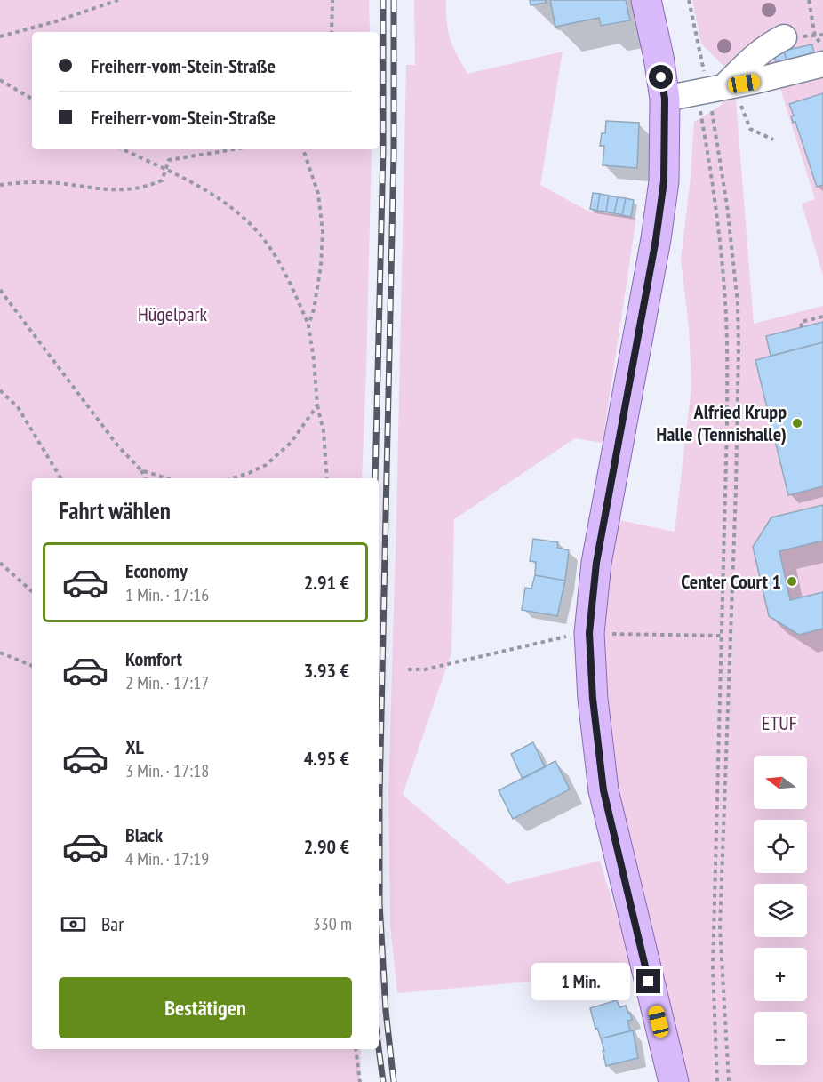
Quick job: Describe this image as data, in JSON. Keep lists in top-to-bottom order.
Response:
{
  "parks": ["Hügelpark", "ETUF"],
  "places": ["Alfried Krupp Halle (Tennishalle)", "Center Court 1"],
  "north": "left",
  "page": {
    "banner": ["Freiherr-vom-Stein-Straße", "Freiherr-vom-Stein-Straße"],
    "heading": "Fahrt wählen",
    "list": [
      {
        "name": "Economy",
        "note": "1 Min. · 17:16",
        "value": "2.91 €"
      },
      {
        "name": "Komfort",
        "note": "2 Min. · 17:17",
        "value": "3.93 €"
      },
      {
        "name": "XL",
        "note": "3 Min. · 17:18",
        "value": "4.95 €"
      },
      {
        "name": "Black",
        "note": "4 Min. · 17:19",
        "value": "2.90 €"
      }
    ],
    "map_buttons": ["+", "−"],
    "pay": ["Bar", "330 m"],
    "bubble": "1 Min.",
    "buttons": "Bestätigen"
  }
}
